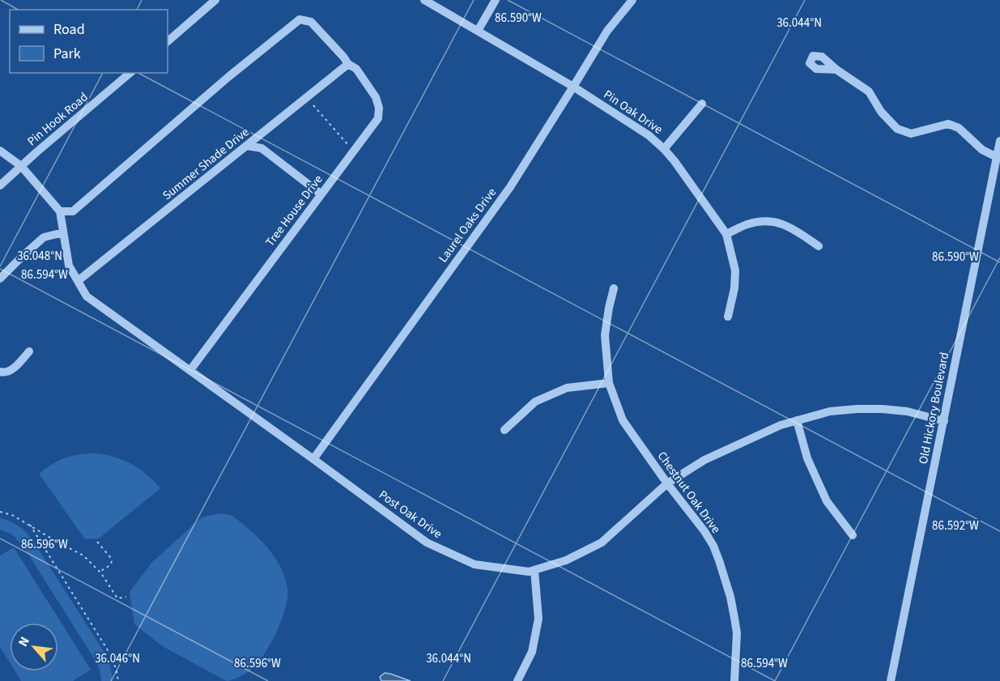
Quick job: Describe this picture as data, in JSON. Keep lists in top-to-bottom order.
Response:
{
  "streets": {
    "street": [
      "Pin Oak Drive",
      "Pin Hook Road",
      "Summer Shade Drive",
      "Tree House Drive",
      "Laurel Oaks Drive",
      "Old Hickory Boulevard",
      "Chestnut Oak Drive",
      "Post Oak Drive"
    ]
  },
  "crossings": [
    ["Pin Oak Drive", "Laurel Oaks Drive"],
    ["Summer Shade Drive", "Tree House Drive"],
    ["Summer Shade Drive", "Post Oak Drive"],
    ["Tree House Drive", "Post Oak Drive"],
    ["Laurel Oaks Drive", "Post Oak Drive"],
    ["Old Hickory Boulevard", "Post Oak Drive"],
    ["Chestnut Oak Drive", "Post Oak Drive"]
  ],
  "legend": ["Road", "Park"],
  "north": "top left",
  "coordinates": [
    "86.590°W",
    "36.044°N",
    "36.048°N",
    "86.594°W",
    "86.592°W",
    "86.596°W",
    "36.046°N"
  ]
}
